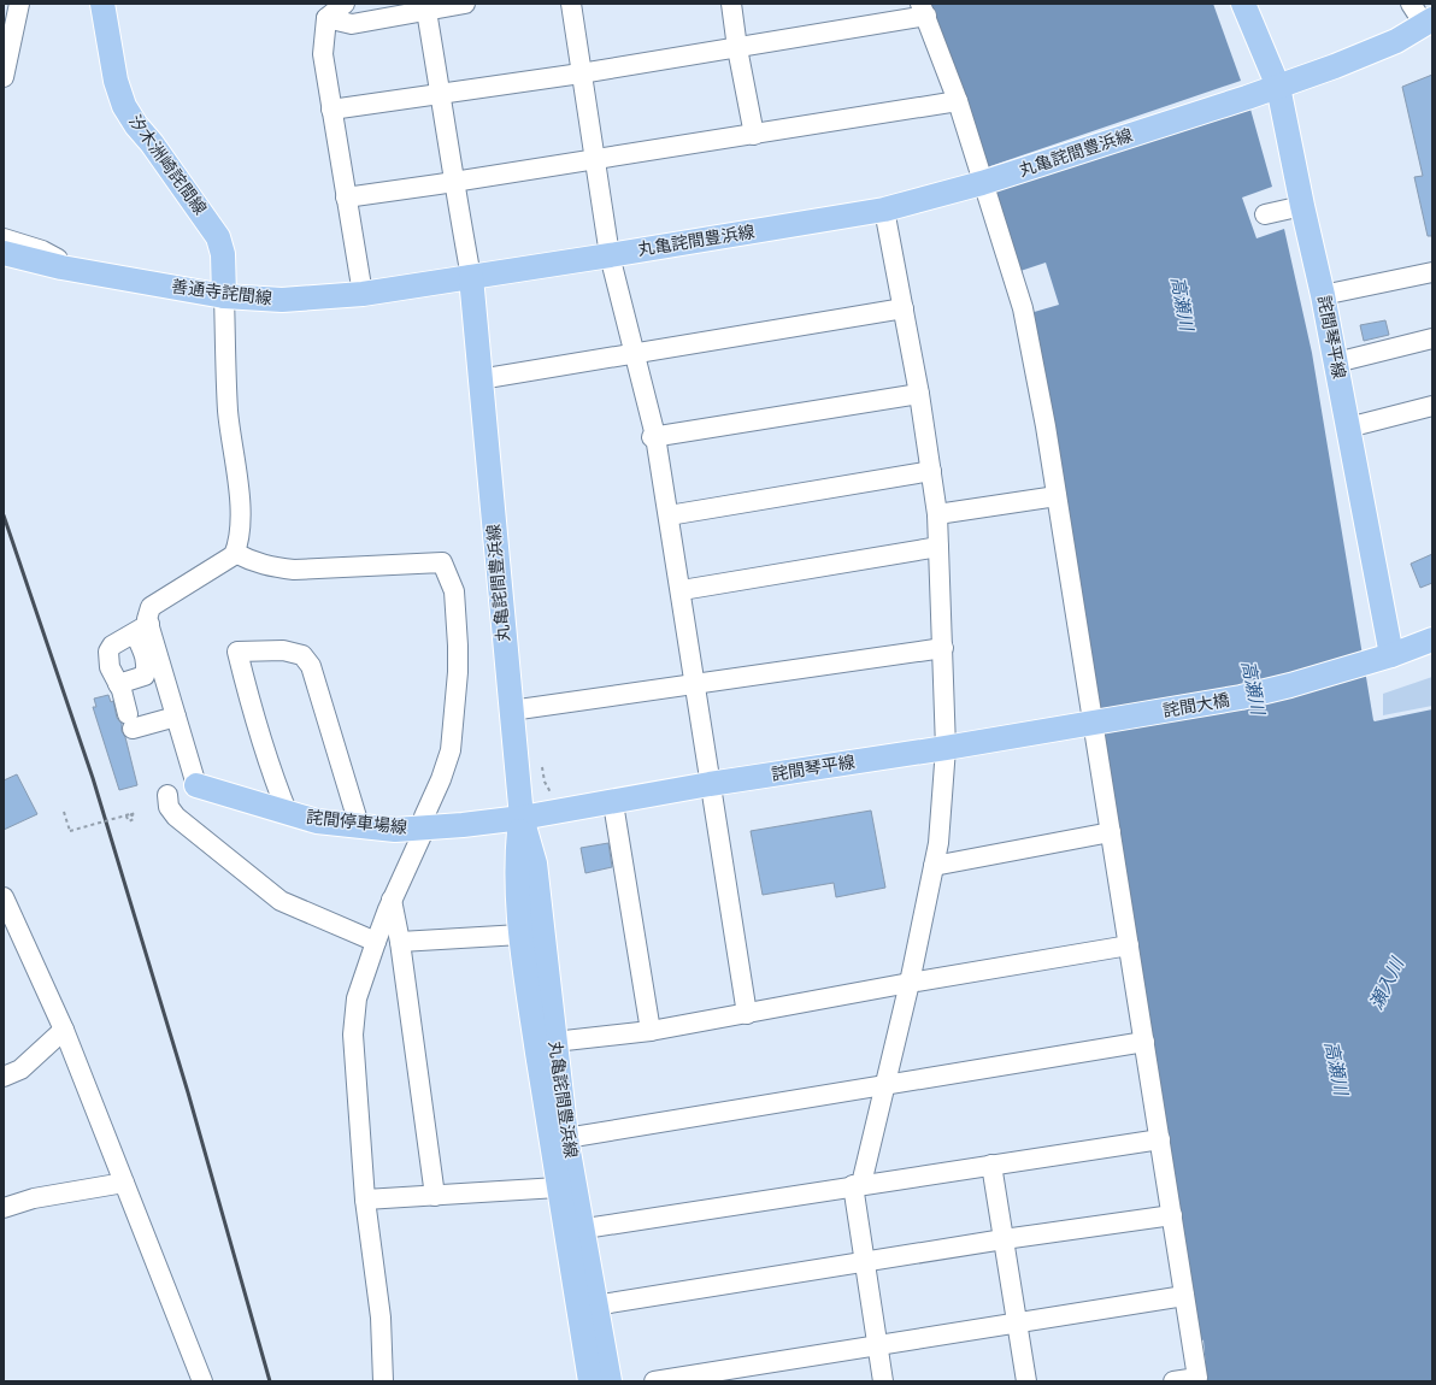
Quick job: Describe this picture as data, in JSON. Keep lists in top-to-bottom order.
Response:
{
  "streets": {
    "main road": [
      "丸亀詫間豊浜線",
      "汐木洲崎詫間線",
      "善通寺詫間線",
      "詫間琴平線",
      "詫間大橋",
      "詫間停車場線"
    ]
  },
  "crossings": [
    ["丸亀詫間豊浜線", "善通寺詫間線"],
    ["丸亀詫間豊浜線", "詫間琴平線"],
    ["丸亀詫間豊浜線", "詫間停車場線"],
    ["汐木洲崎詫間線", "善通寺詫間線"],
    ["詫間琴平線", "詫間大橋"],
    ["詫間琴平線", "詫間停車場線"]
  ],
  "water": ["高瀬川", "瀬入川"]
}
